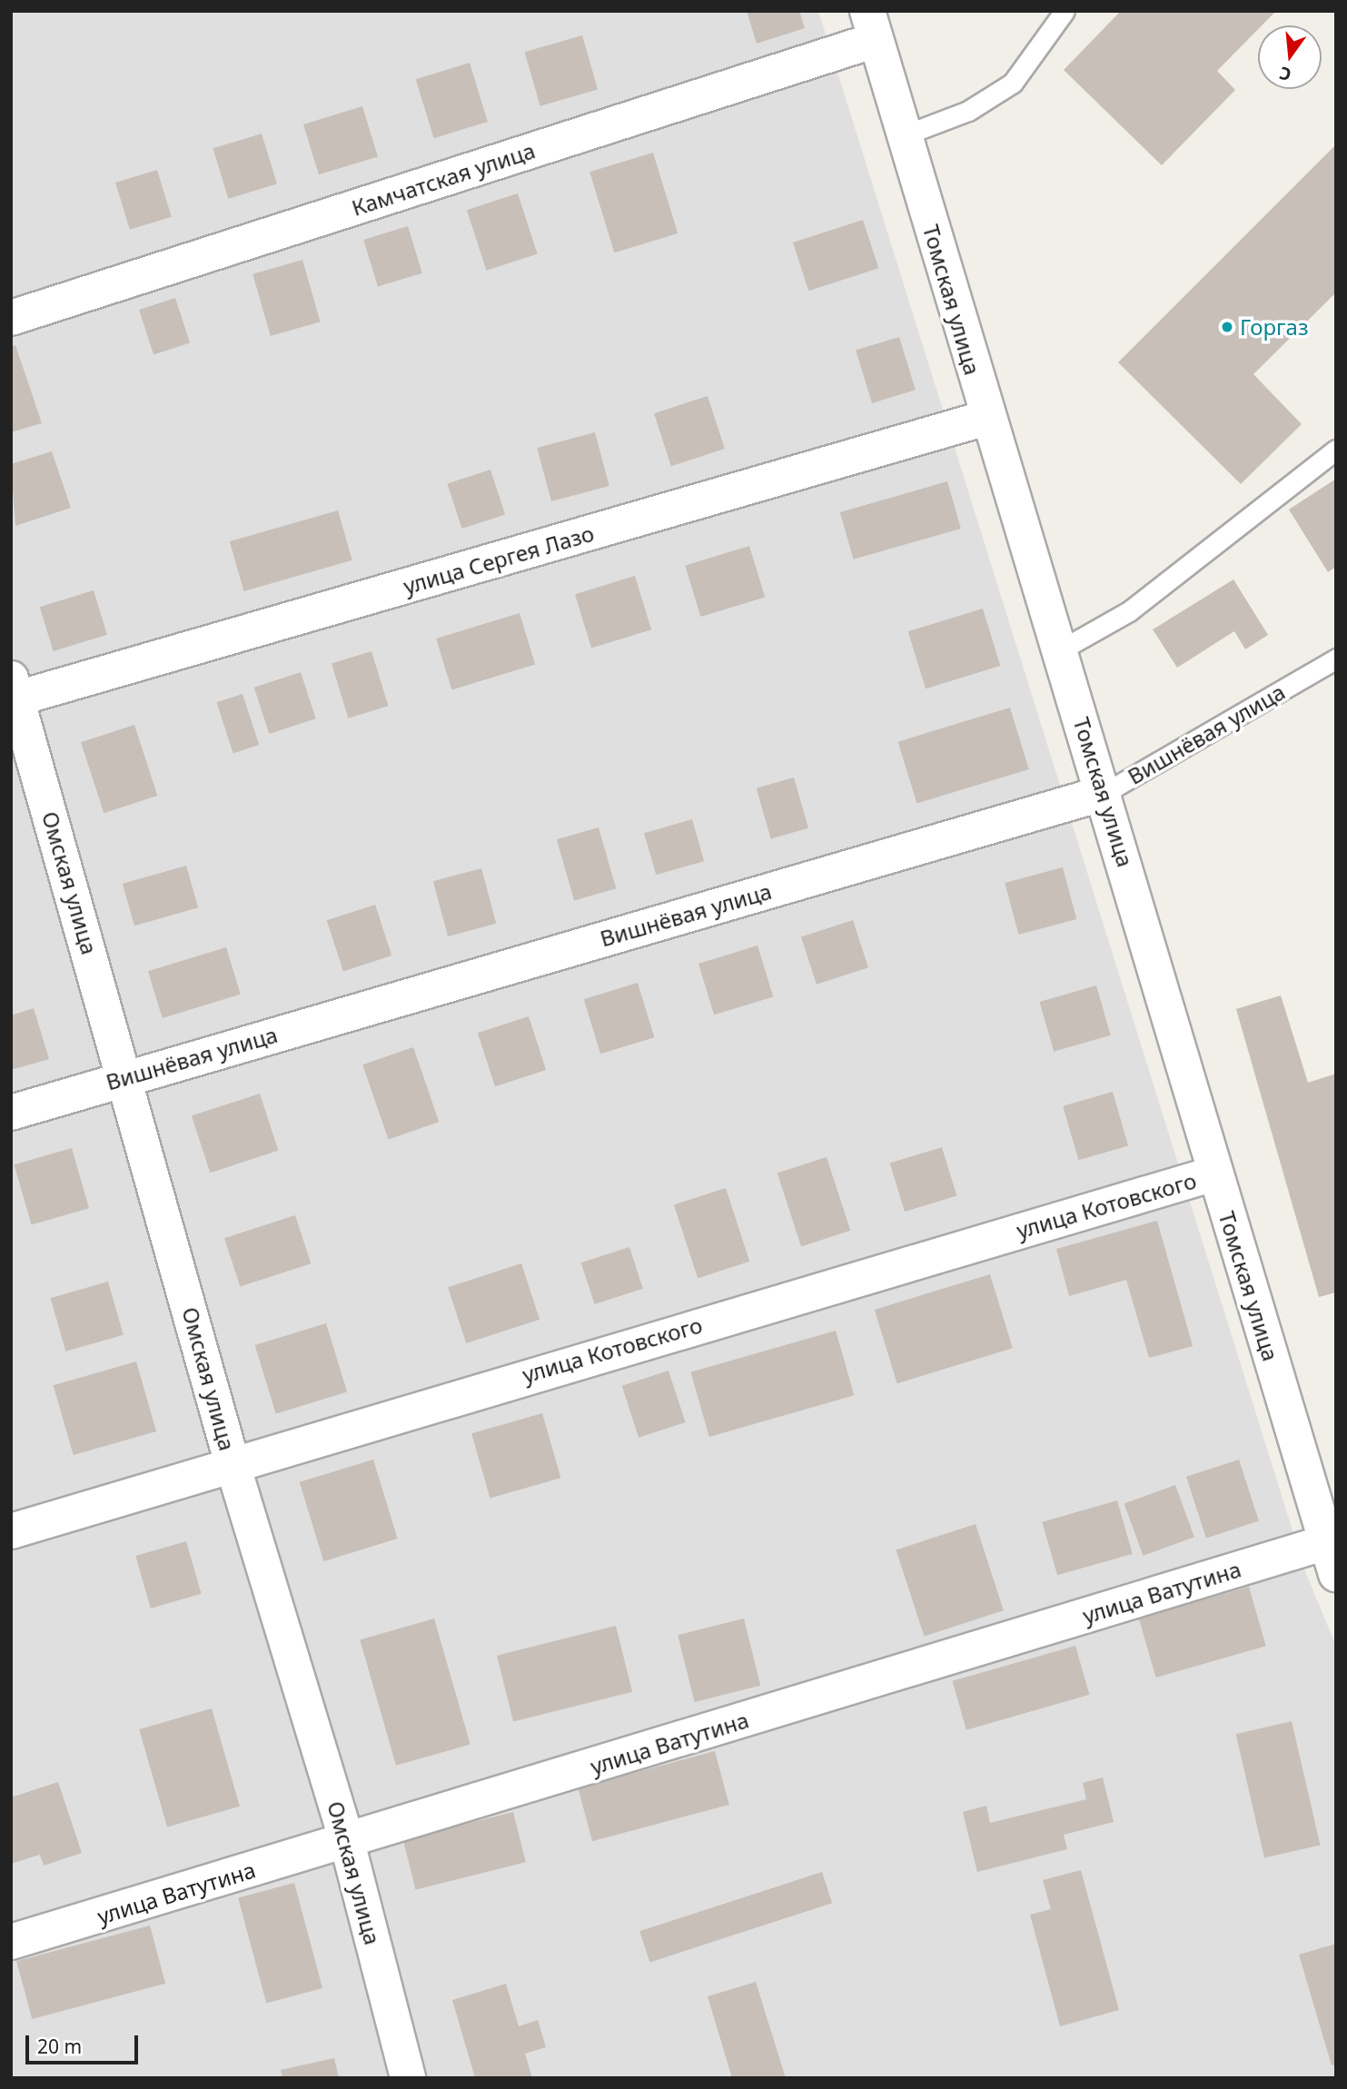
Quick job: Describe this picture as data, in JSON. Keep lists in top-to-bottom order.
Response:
{
  "streets": {
    "street": [
      "Камчатская улица",
      "Томская улица",
      "улица Сергея Лазо",
      "Вишнёвая улица",
      "Омская улица",
      "улица Котовского",
      "улица Ватутина"
    ]
  },
  "crossings": [
    ["Камчатская улица", "Томская улица"],
    ["Томская улица", "улица Сергея Лазо"],
    ["Томская улица", "Вишнёвая улица"],
    ["Томская улица", "улица Котовского"],
    ["Томская улица", "улица Ватутина"],
    ["улица Сергея Лазо", "Омская улица"],
    ["Вишнёвая улица", "Омская улица"],
    ["Омская улица", "улица Котовского"],
    ["Омская улица", "улица Ватутина"]
  ],
  "places": ["Горгаз"],
  "scale_bar": "20 m",
  "north": "bottom"
}
